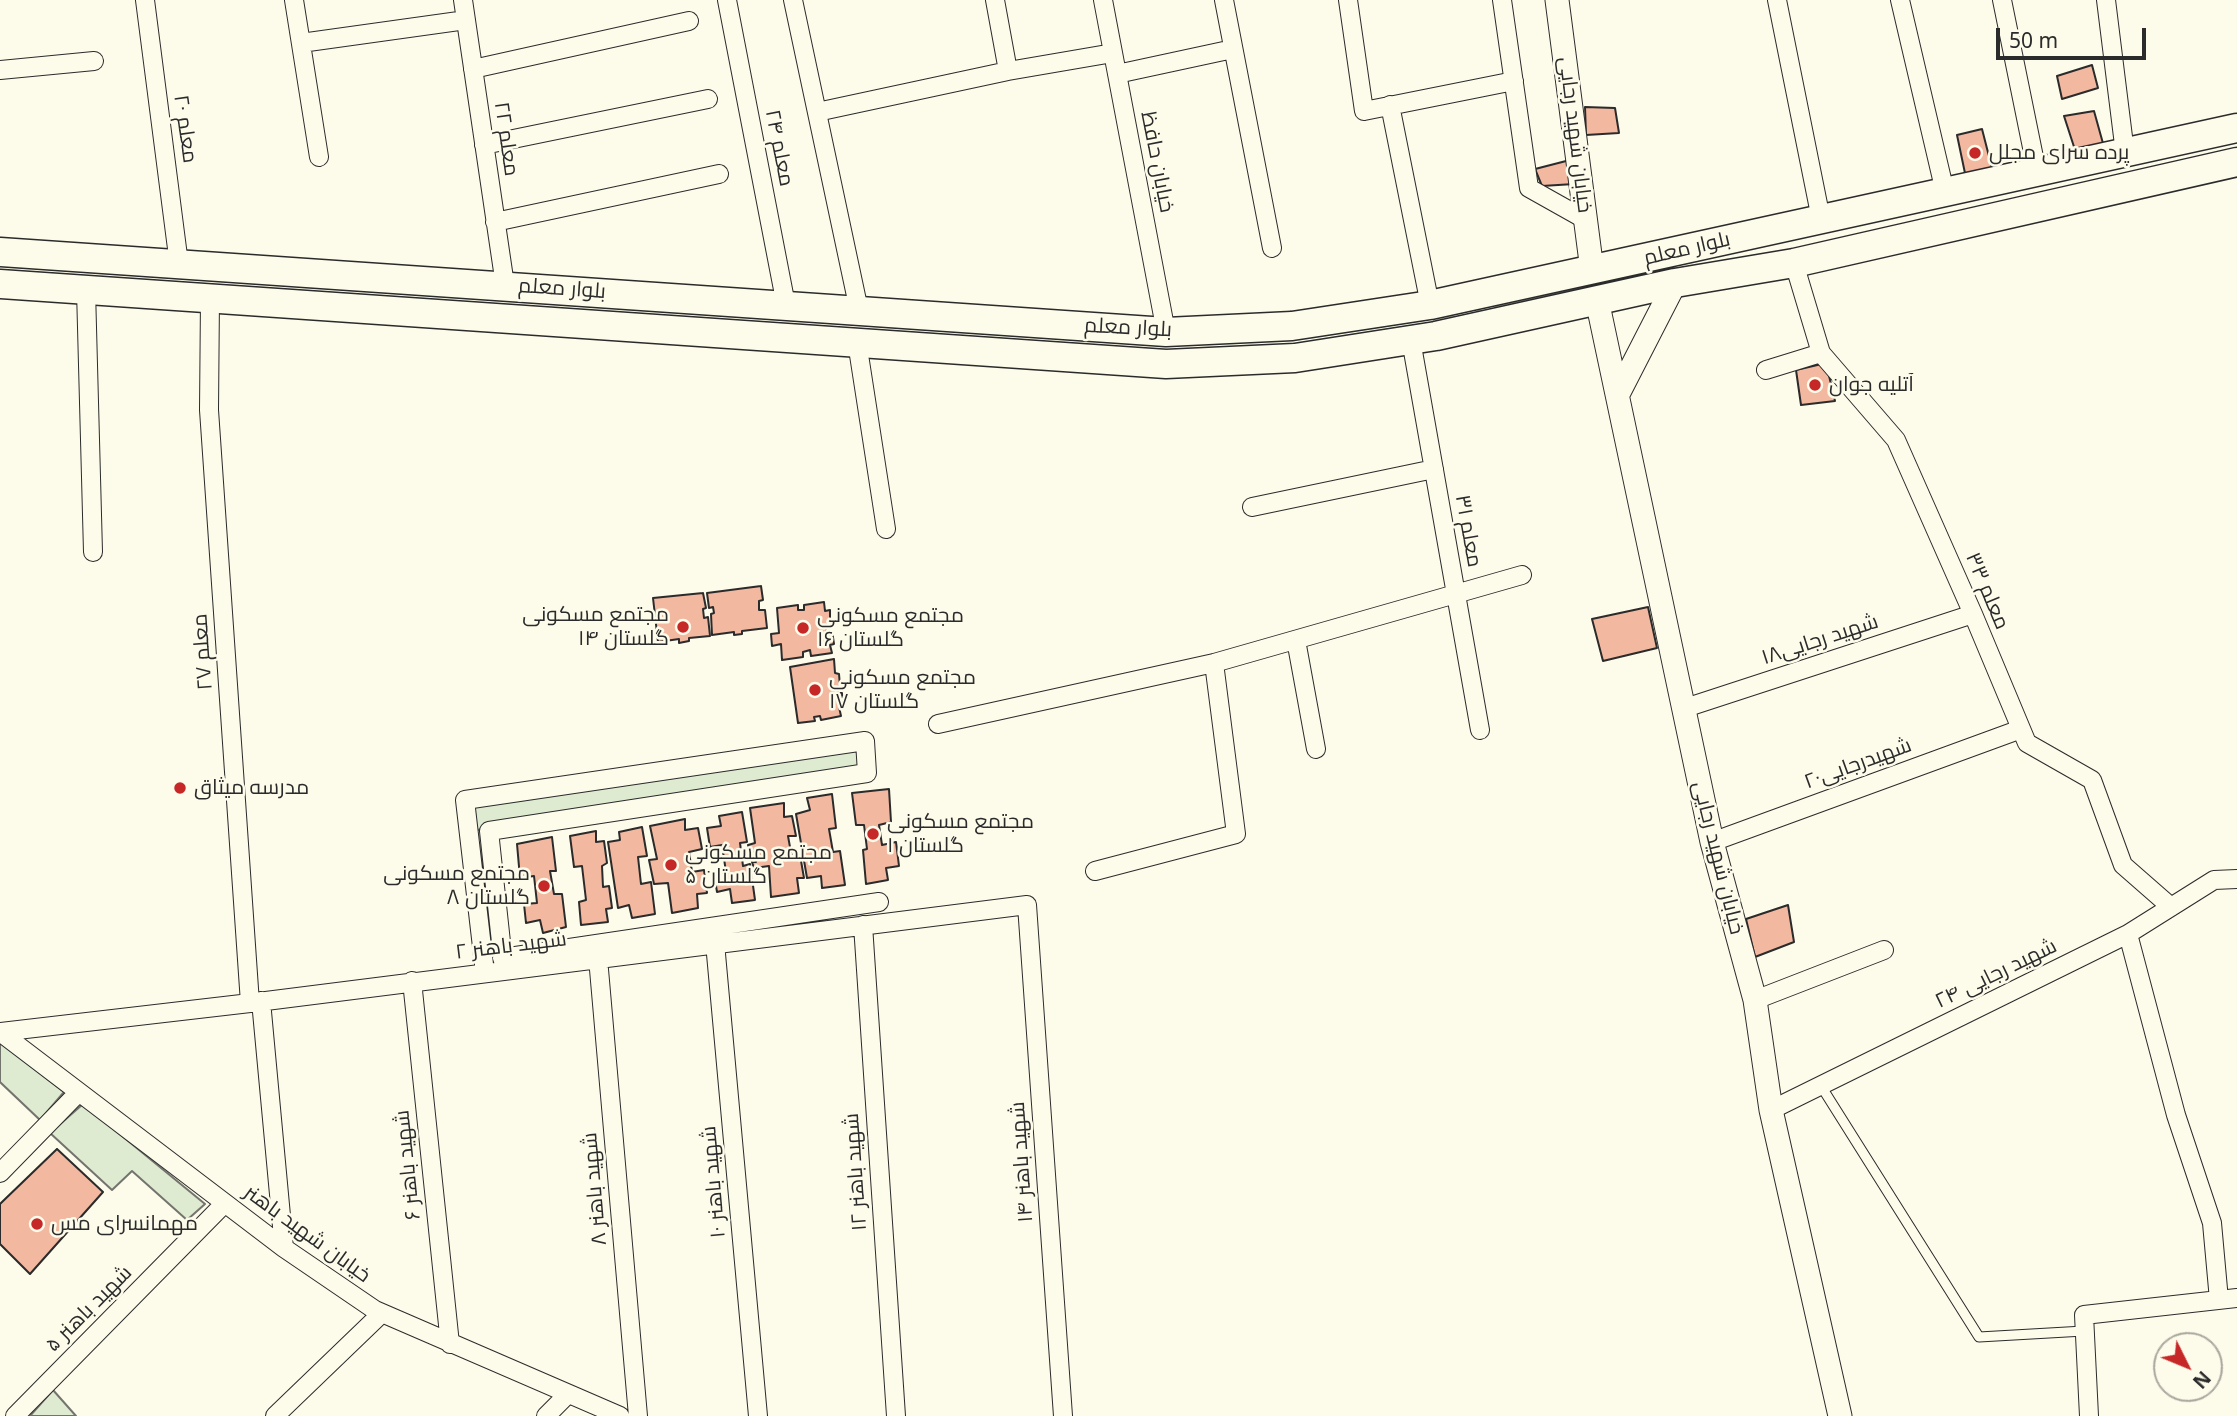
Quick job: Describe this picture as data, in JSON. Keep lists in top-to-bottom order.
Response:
{
  "streets": {
    "main road": ["بلوار معلم"],
    "street": [
      "معلم ۲۰",
      "خیابان شهید رجایی",
      "معلم ۲۲",
      "معلم ۲۴",
      "خیابان حافظ",
      "معلم ۳۱",
      "معلم ۳۳",
      "شهید رجایی۱۸",
      "معلم ۲۷",
      "شهیدرجایی۲۰",
      "شهید باهنر ۲",
      "شهید رجایی ۲۴",
      "شهید باهنر ۱۴",
      "شهید باهنر ۶",
      "شهید باهنر ۱۲",
      "شهید باهنر ۱۰",
      "شهید باهنر ۸",
      "خیابان شهید باهنر",
      "شهید باهنر ۵"
    ]
  },
  "crossings": [
    ["معلم ۲۰", "بلوار معلم"],
    ["خیابان شهید رجایی", "بلوار معلم"],
    ["خیابان شهید رجایی", "شهید رجایی۱۸"],
    ["خیابان شهید رجایی", "شهیدرجایی۲۰"],
    ["خیابان شهید رجایی", "شهید رجایی ۲۴"],
    ["معلم ۲۲", "بلوار معلم"],
    ["معلم ۲۴", "بلوار معلم"],
    ["خیابان حافظ", "بلوار معلم"],
    ["بلوار معلم", "معلم ۳۱"],
    ["بلوار معلم", "معلم ۳۳"],
    ["بلوار معلم", "معلم ۲۷"],
    ["معلم ۳۳", "شهید رجایی۱۸"],
    ["معلم ۳۳", "شهیدرجایی۲۰"],
    ["معلم ۳۳", "شهید رجایی ۲۴"],
    ["معلم ۲۷", "شهید باهنر ۲"],
    ["معلم ۲۷", "خیابان شهید باهنر"],
    ["شهید باهنر ۲", "شهید باهنر ۱۴"],
    ["شهید باهنر ۲", "شهید باهنر ۶"],
    ["شهید باهنر ۲", "شهید باهنر ۱۲"],
    ["شهید باهنر ۲", "شهید باهنر ۱۰"],
    ["شهید باهنر ۲", "شهید باهنر ۸"],
    ["شهید باهنر ۲", "خیابان شهید باهنر"],
    ["شهید باهنر ۶", "خیابان شهید باهنر"],
    ["خیابان شهید باهنر", "شهید باهنر ۵"]
  ],
  "places": [
    "پرده سرای مجلل",
    "آتلیه جوان",
    "مجتمع مسکونی گلستان ۱۴",
    "مجتمع مسکونی گلستان ۱۶",
    "مجتمع مسکونی گلستان ۱۷",
    "مدرسه میثاق",
    "مجتمع مسکونی گلستان ۱",
    "مجتمع مسکونی گلستان ۵",
    "مجتمع مسکونی گلستان ۸",
    "مهمانسرای مس"
  ],
  "scale_bar": "50 m",
  "north": "bottom right"
}
